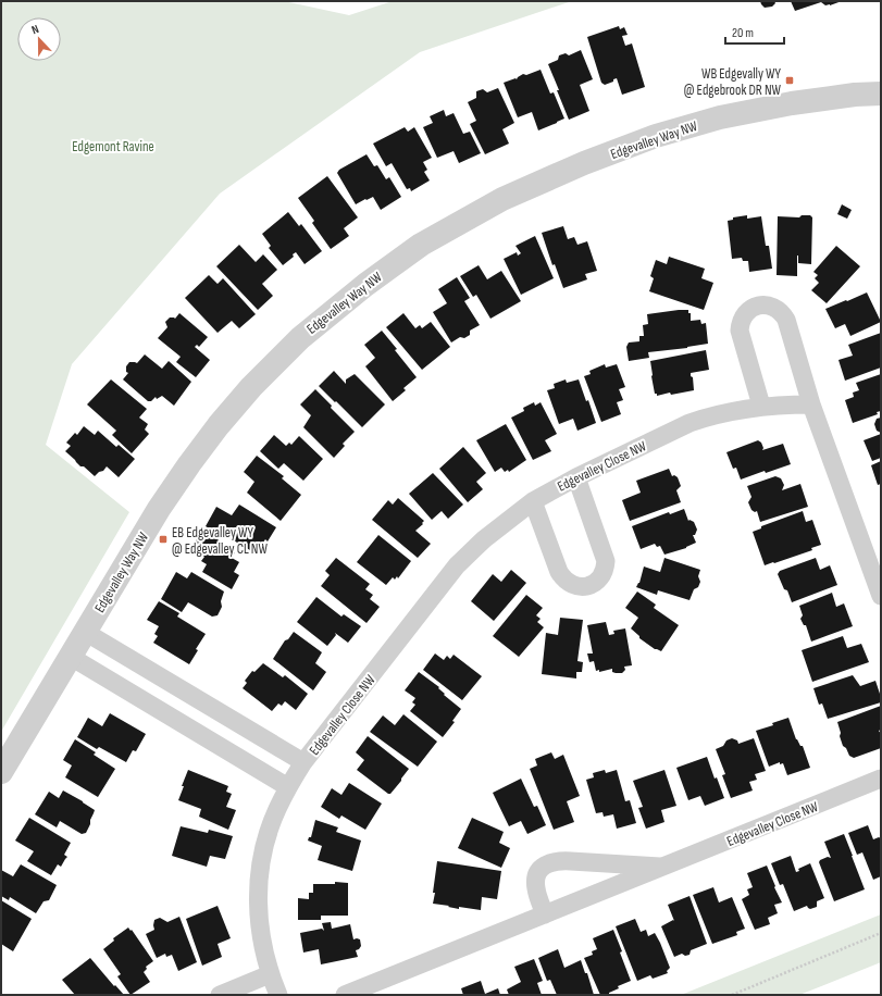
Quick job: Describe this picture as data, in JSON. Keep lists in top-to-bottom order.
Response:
{
  "streets": {
    "street": ["Edgevalley Way NW", "Edgevalley Close NW"]
  },
  "crossings": [
    ["Edgevalley Way NW", "Edgevalley Close NW"]
  ],
  "parks": ["Edgemont Ravine"],
  "places": {
    "transit": ["WB Edgevally WY @ Edgebrook DR NW", "EB Edgevalley WY @ Edgevalley CL NW"]
  },
  "scale_bar": "20 m",
  "north": "top"
}
